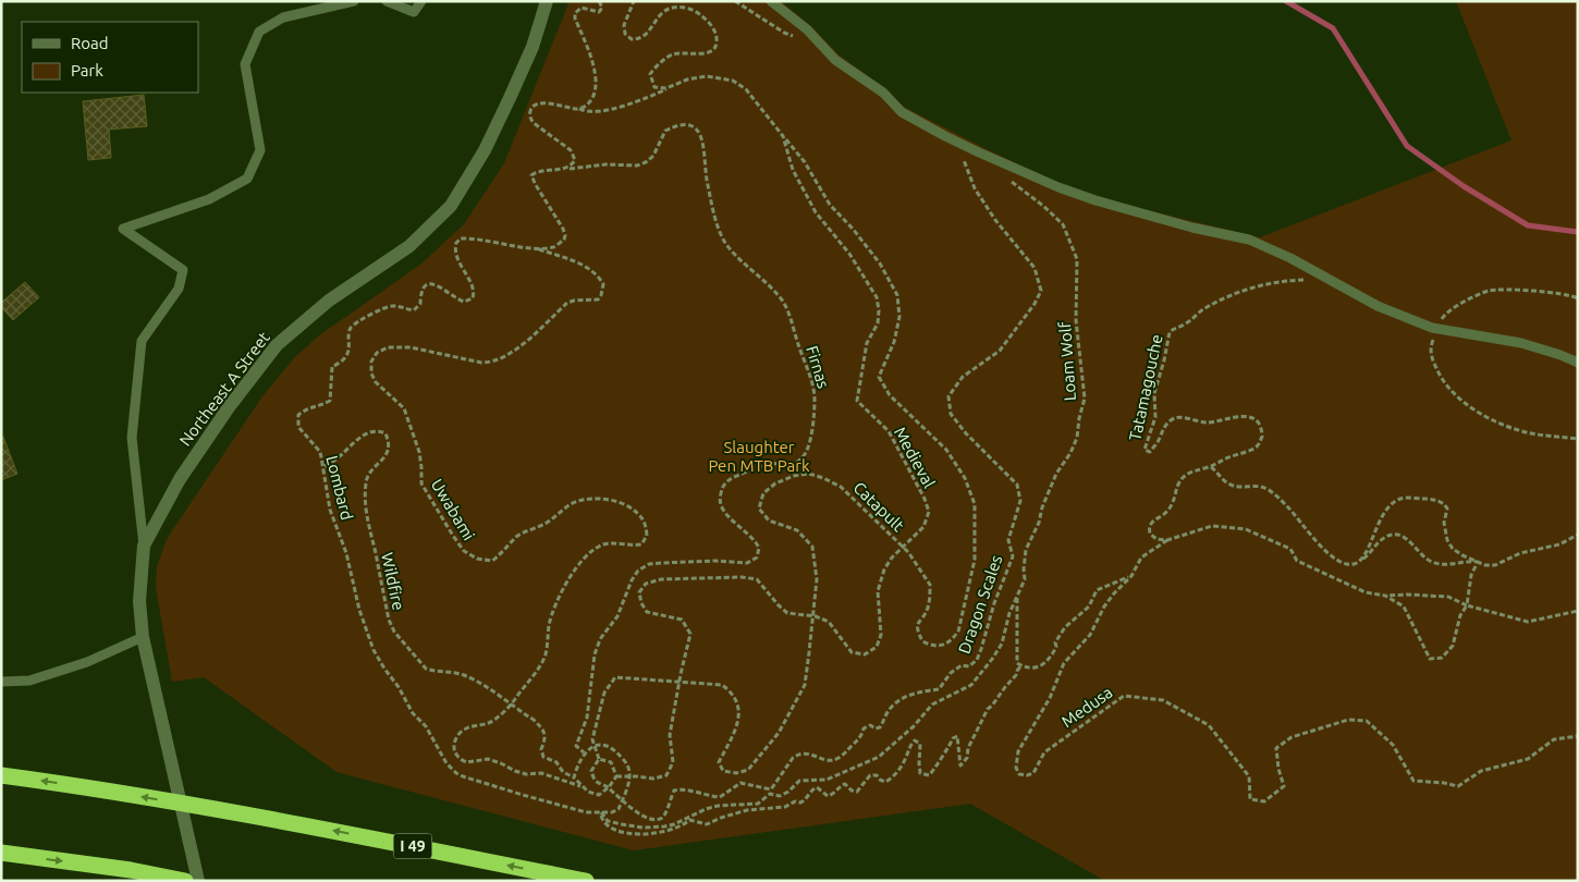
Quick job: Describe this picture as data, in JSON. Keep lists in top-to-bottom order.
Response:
{
  "streets": {
    "highway": ["I 49"],
    "street": ["Northeast A Street"],
    "path": [
      "Loam Wolf",
      "Firnas",
      "Tatamagouche",
      "Medieval",
      "Lombard",
      "Catapult",
      "Uwabami",
      "Wildfire",
      "Dragon Scales",
      "Medusa"
    ]
  },
  "crossings": [
    ["Loam Wolf", "Lombard"],
    ["Firnas", "Lombard"],
    ["Tatamagouche", "Medusa"],
    ["Medieval", "Catapult"],
    ["Medieval", "Dragon Scales"],
    ["Lombard", "Uwabami"],
    ["Lombard", "Wildfire"],
    ["Catapult", "Dragon Scales"],
    ["Uwabami", "Wildfire"]
  ],
  "parks": ["Slaughter Pen MTB Park"],
  "legend": ["Road", "Park"]
}
